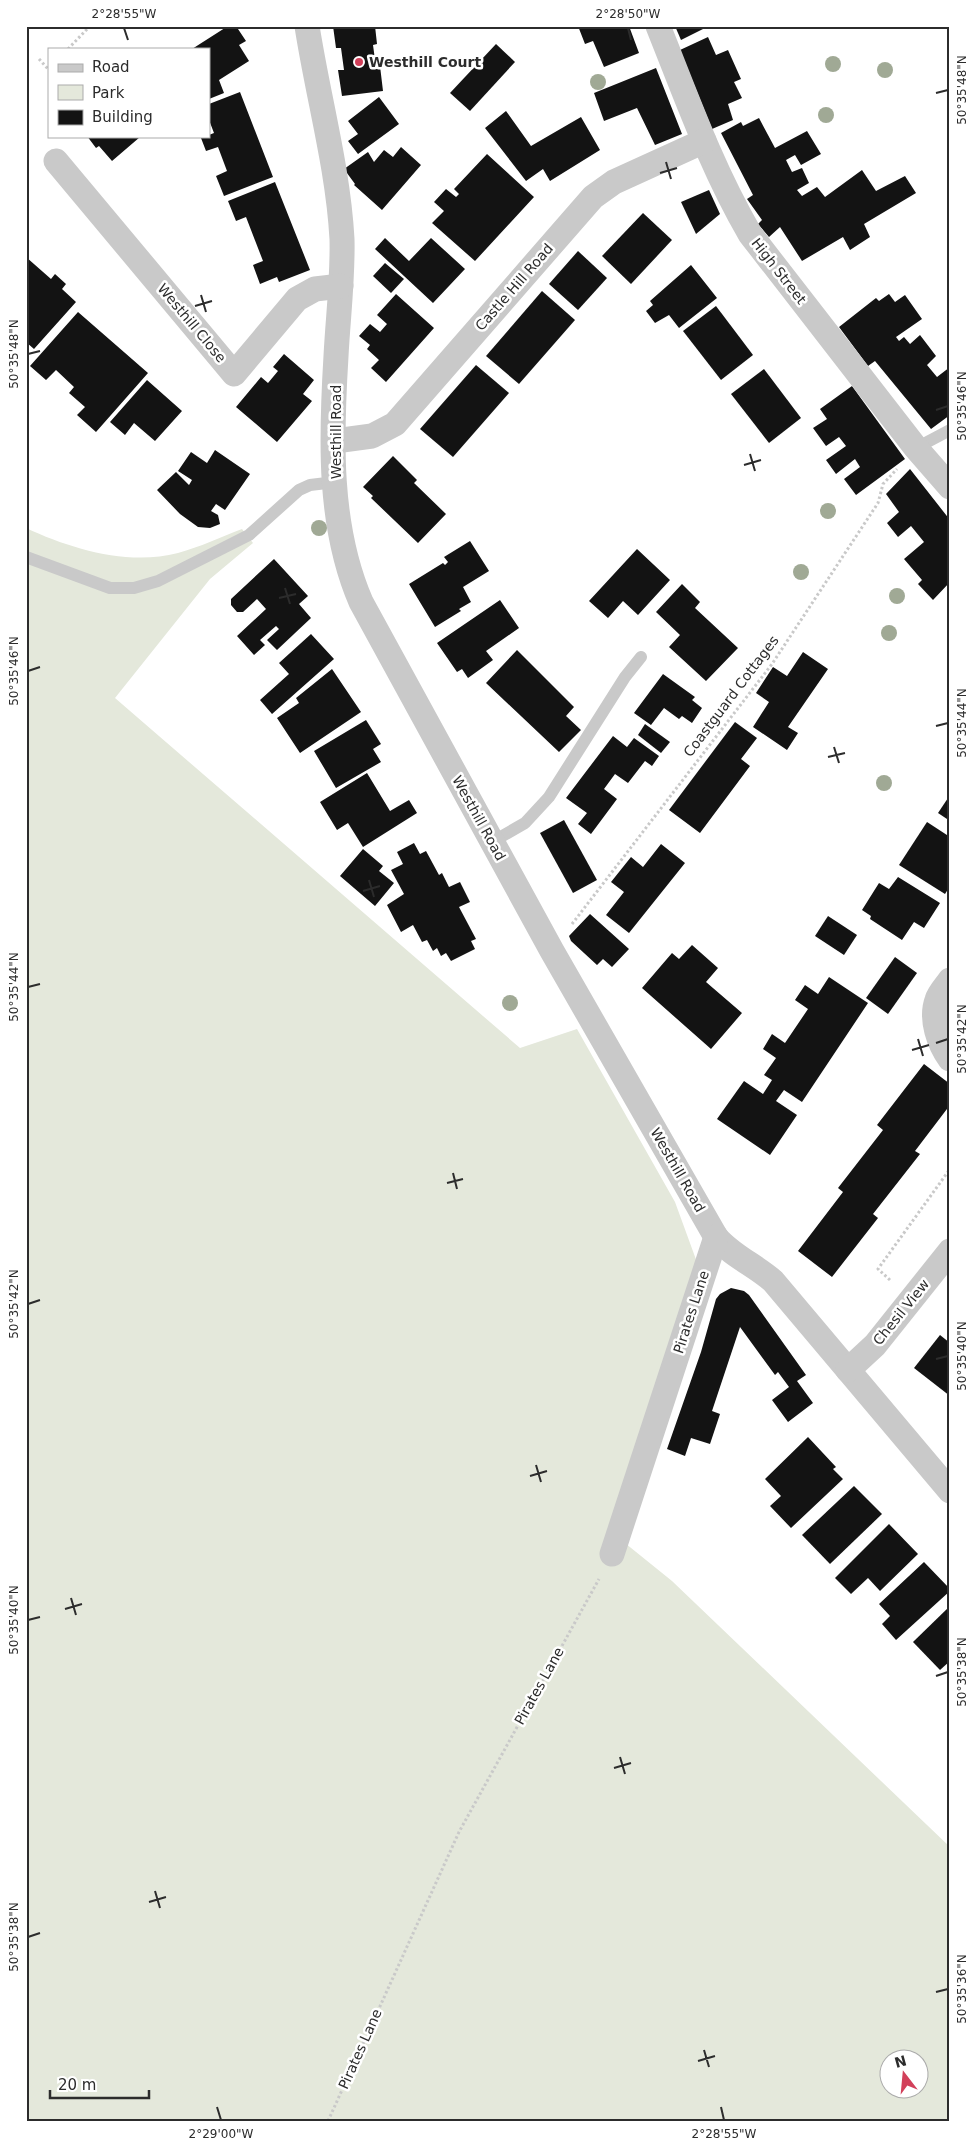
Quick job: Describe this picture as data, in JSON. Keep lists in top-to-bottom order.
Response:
{
  "streets": {
    "street": [
      "High Street",
      "Castle Hill Road",
      "Westhill Close",
      "Westhill Road",
      "Pirates Lane",
      "Chesil View"
    ],
    "path": ["Coastguard Cottages"]
  },
  "crossings": [
    ["High Street", "Castle Hill Road"],
    ["High Street", "Coastguard Cottages"],
    ["Castle Hill Road", "Westhill Road"],
    ["Westhill Close", "Westhill Road"],
    ["Westhill Road", "Coastguard Cottages"],
    ["Westhill Road", "Pirates Lane"],
    ["Westhill Road", "Chesil View"]
  ],
  "places": ["Westhill Court"],
  "legend": ["Road", "Park", "Building"],
  "scale_bar": "20 m",
  "north": "top",
  "coordinates": [
    "2°28'55\"W",
    "2°28'50\"W",
    "50°35'48\"N",
    "50°35'46\"N",
    "50°35'44\"N",
    "50°35'42\"N",
    "50°35'40\"N",
    "50°35'38\"N",
    "50°35'36\"N",
    "2°29'00\"W"
  ]
}
